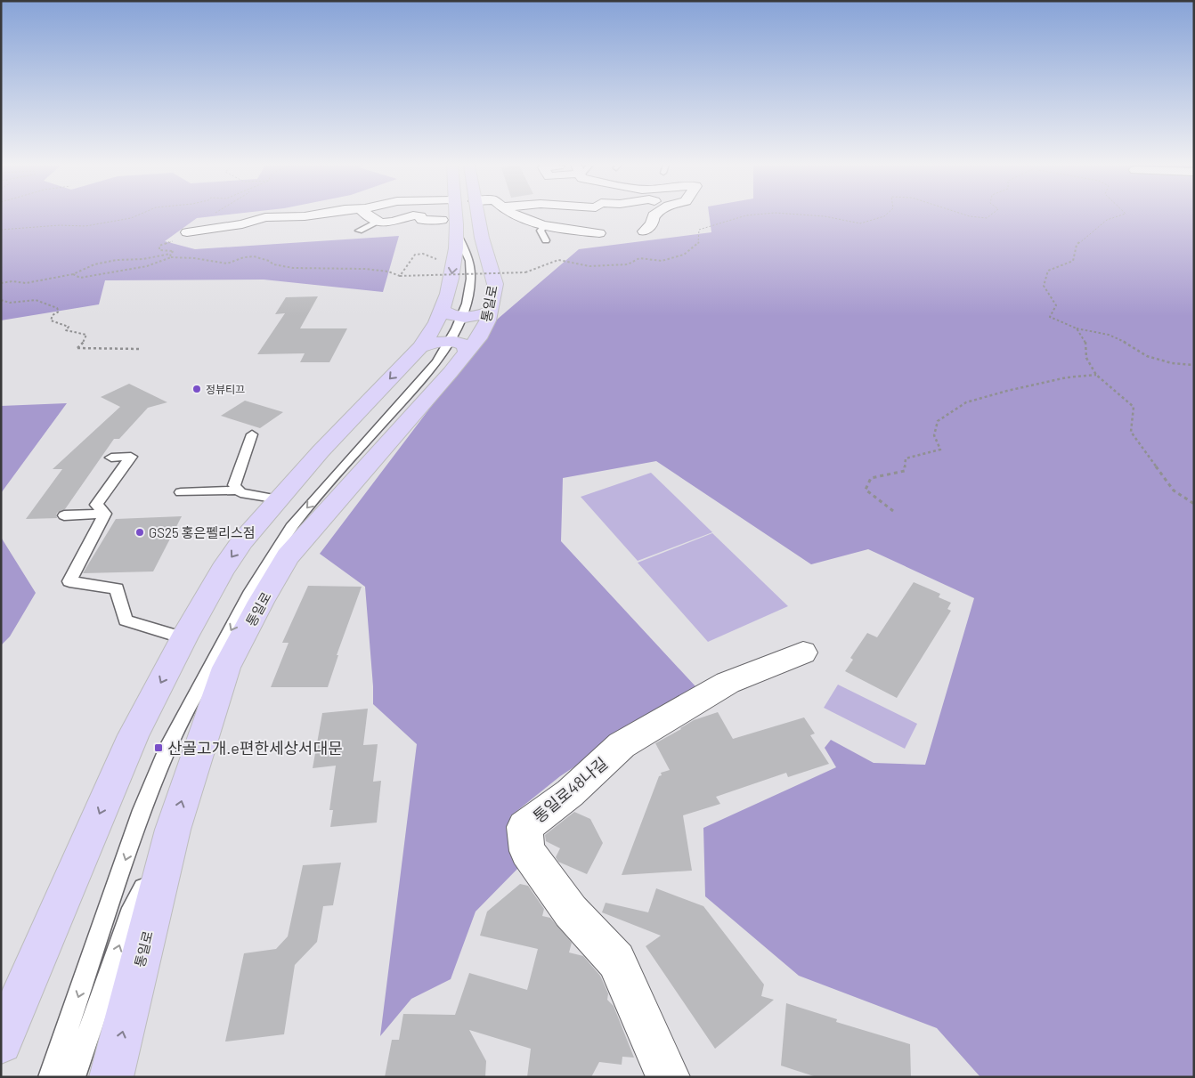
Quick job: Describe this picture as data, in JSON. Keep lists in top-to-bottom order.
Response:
{
  "streets": {
    "main road": ["통일로"],
    "street": ["통일로48나길"]
  },
  "places": {
    "other": ["정뷰티끄", "GS25 홍은펠리스점"],
    "transit": ["산골고개.e편한세상서대문"]
  }
}
